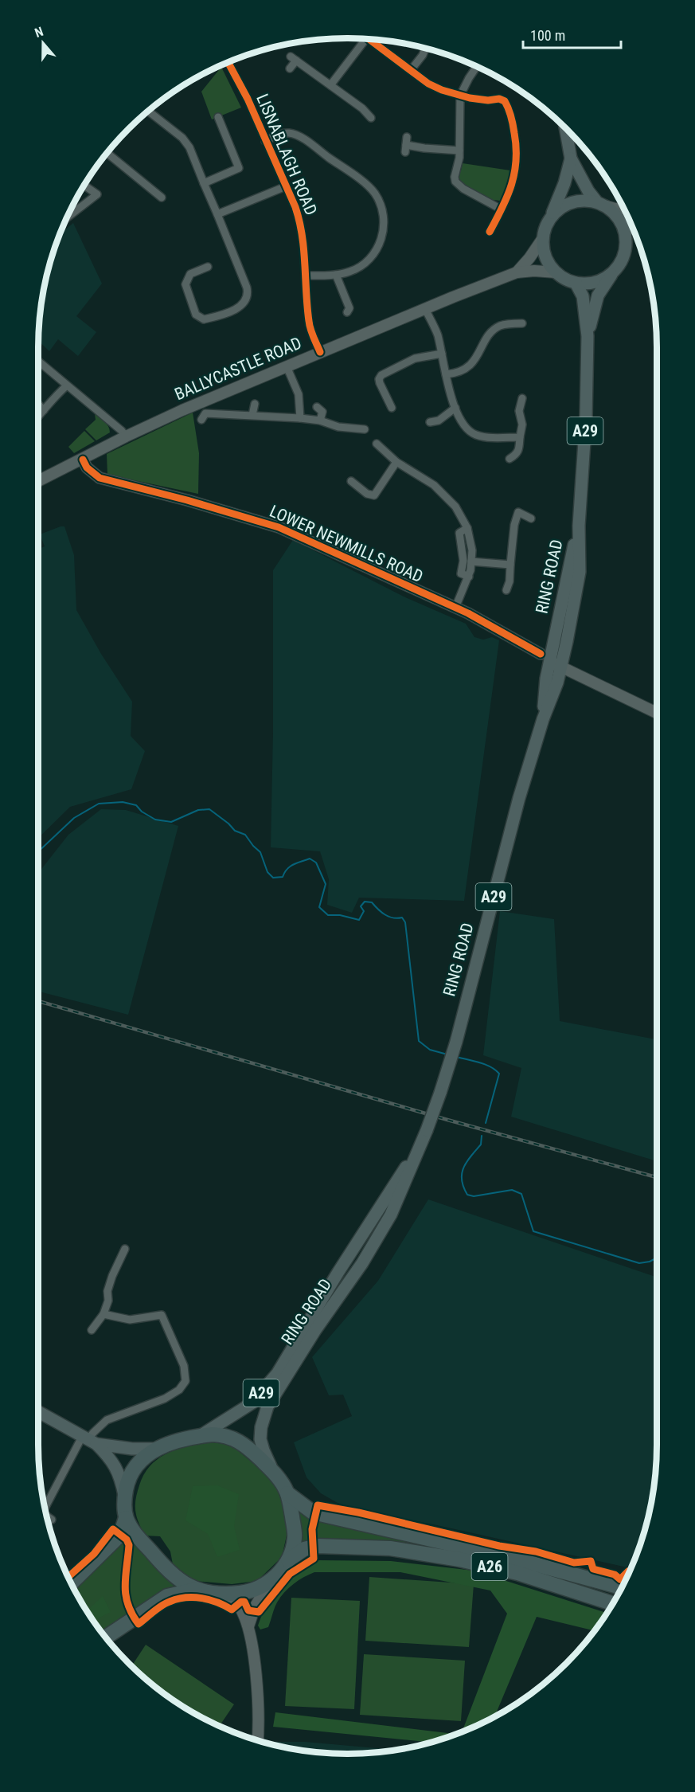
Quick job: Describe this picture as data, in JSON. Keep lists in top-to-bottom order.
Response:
{
  "streets": {
    "highway": ["A29", "A26"],
    "main road": ["RING ROAD"],
    "street": ["LISNABLAGH ROAD", "BALLYCASTLE ROAD", "LOWER NEWMILLS ROAD"]
  },
  "crossings": [
    ["LISNABLAGH ROAD", "BALLYCASTLE ROAD"],
    ["BALLYCASTLE ROAD", "A29"],
    ["BALLYCASTLE ROAD", "LOWER NEWMILLS ROAD"],
    ["BALLYCASTLE ROAD", "RING ROAD"],
    ["A29", "RING ROAD"],
    ["A29", "A26"],
    ["LOWER NEWMILLS ROAD", "RING ROAD"],
    ["RING ROAD", "A26"]
  ],
  "scale_bar": "100 m",
  "north": "top"
}
